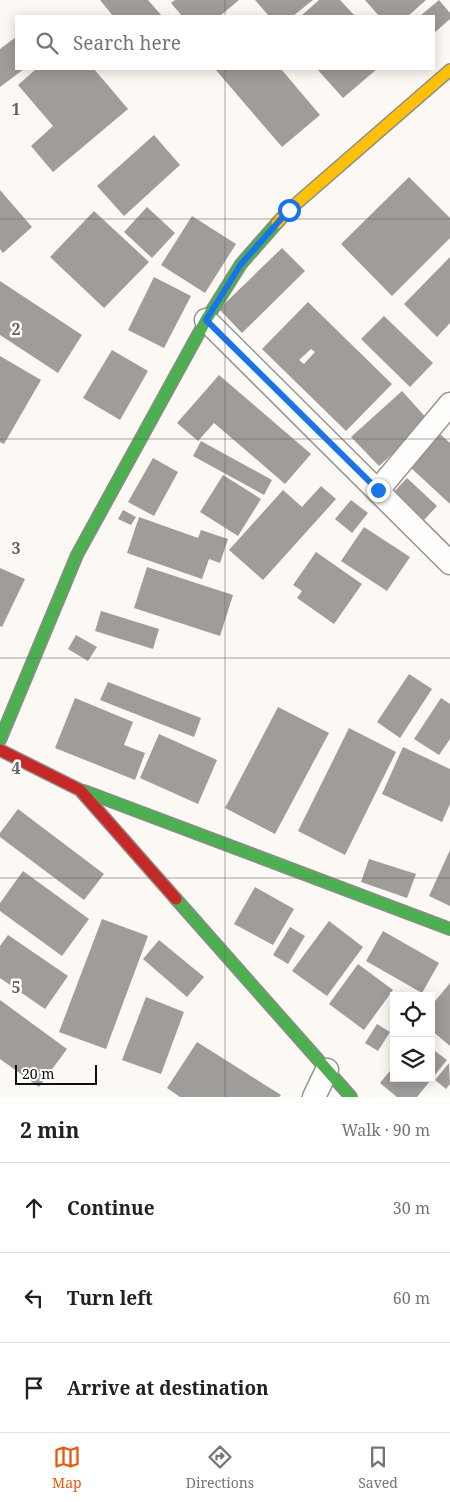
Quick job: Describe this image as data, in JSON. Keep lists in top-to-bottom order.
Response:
{
  "scale_bar": "20 m",
  "page": {
    "search": "Search here",
    "scale": "20 m",
    "heading": ["2 min", "Walk · 90 m"],
    "list": [
      ["Continue", "30 m"],
      ["Turn left", "60 m"],
      "Arrive at destination"
    ],
    "nav": ["Map", "Directions", "Saved"]
  },
  "grid": {
    "rows": [
      "1",
      "2",
      "3",
      "4",
      "5"
    ]
  }
}
